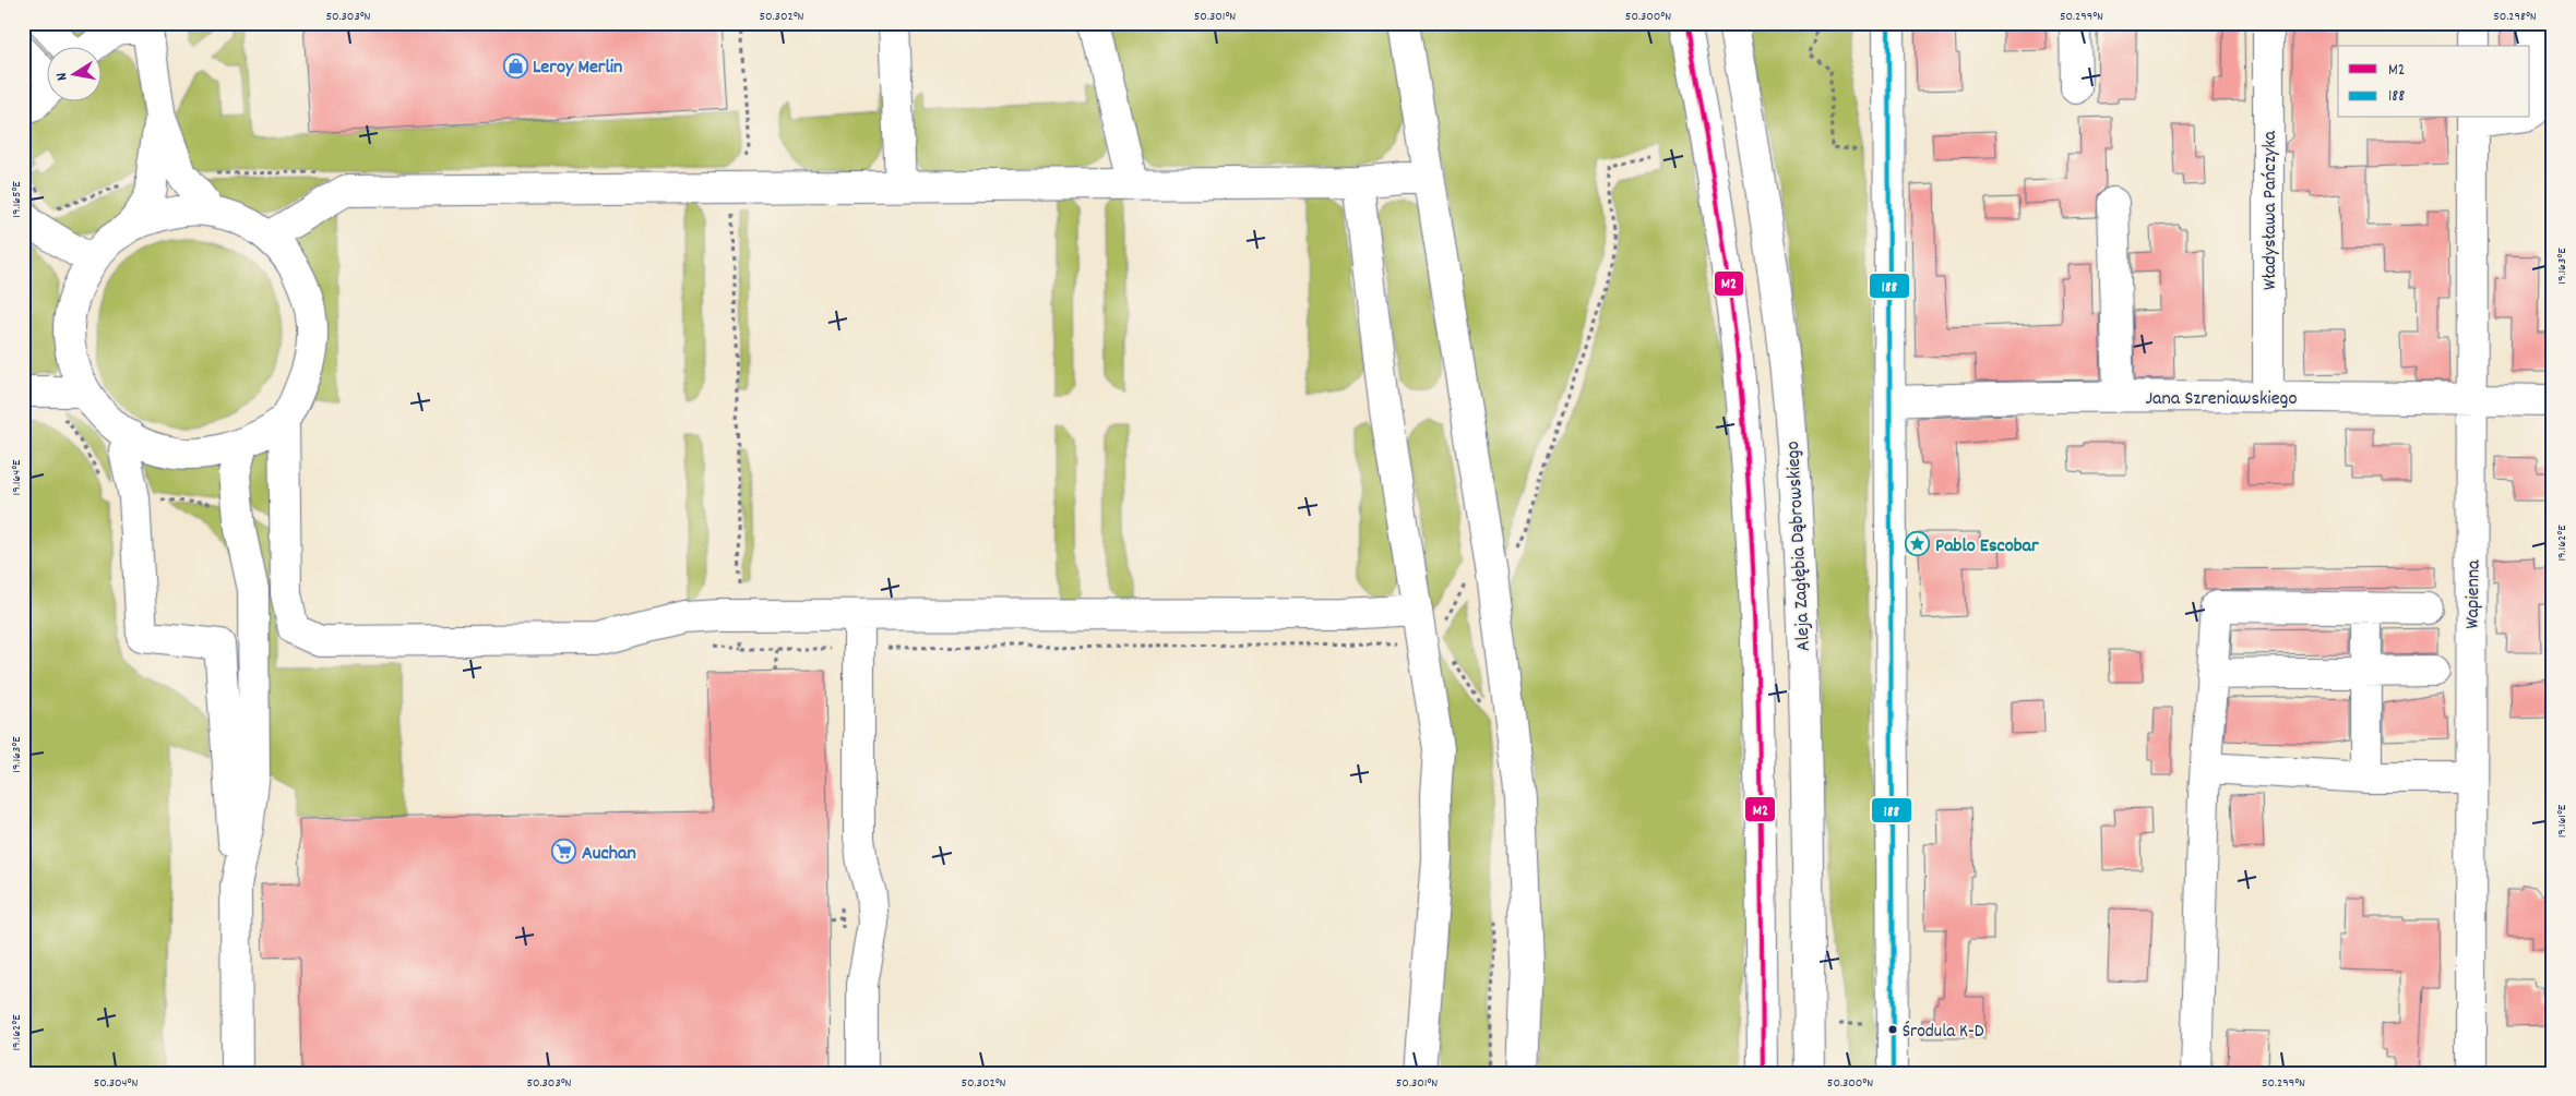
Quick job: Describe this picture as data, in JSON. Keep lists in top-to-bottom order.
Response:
{
  "streets": {
    "street": [
      "Władysława Pańczyka",
      "Jana Szreniawskiego",
      "Aleja Zagłębia Dąbrowskiego",
      "Wapienna"
    ]
  },
  "crossings": [
    ["Władysława Pańczyka", "Jana Szreniawskiego"],
    ["Jana Szreniawskiego", "Wapienna"]
  ],
  "places": {
    "shop": ["Leroy Merlin"],
    "place": ["Pablo Escobar"],
    "supermarket": ["Auchan"],
    "other": ["Środula K-D"]
  },
  "lines": ["transit line M2", "transit line 188"],
  "legend": ["M2", "188"],
  "north": "left",
  "coordinates": [
    "50.303°N",
    "50.302°N",
    "50.301°N",
    "50.300°N",
    "50.299°N",
    "50.298°N",
    "19.165°E",
    "19.163°E",
    "19.164°E",
    "19.162°E",
    "19.161°E",
    "50.304°N"
  ]
}
